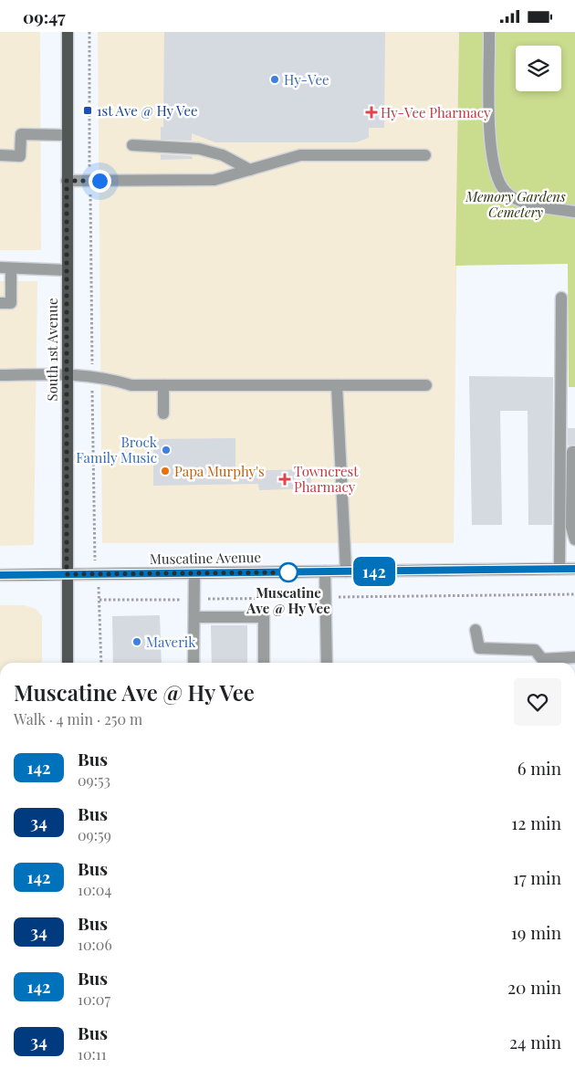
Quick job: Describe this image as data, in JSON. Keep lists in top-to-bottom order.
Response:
{
  "streets": {
    "main road": ["South 1st Avenue", "Muscatine Avenue"]
  },
  "crossings": [
    ["South 1st Avenue", "Muscatine Avenue"]
  ],
  "parks": ["Memory Gardens Cemetery"],
  "places": {
    "other": [
      "Hy-Vee",
      "Brock Family Music",
      "Papa Murphy's",
      "Muscatine Ave @ Hy Vee",
      "Maverik"
    ],
    "transit": ["1st Ave @ Hy Vee"],
    "health": ["Hy-Vee Pharmacy", "Towncrest Pharmacy"]
  },
  "lines": ["bus line 142"],
  "page": {
    "status": "09:47",
    "on_map": "142",
    "heading": ["Muscatine Ave @ Hy Vee", "Walk · 4 min · 250 m"],
    "list": [
      {
        "mark": "142",
        "name": "Bus",
        "note": "09:53",
        "value": "6 min"
      },
      {
        "mark": "34",
        "name": "Bus",
        "note": "09:59",
        "value": "12 min"
      },
      {
        "mark": "142",
        "name": "Bus",
        "note": "10:04",
        "value": "17 min"
      },
      {
        "mark": "34",
        "name": "Bus",
        "note": "10:06",
        "value": "19 min"
      },
      {
        "mark": "142",
        "name": "Bus",
        "note": "10:07",
        "value": "20 min"
      },
      {
        "mark": "34",
        "name": "Bus",
        "note": "10:11",
        "value": "24 min"
      }
    ]
  }
}
